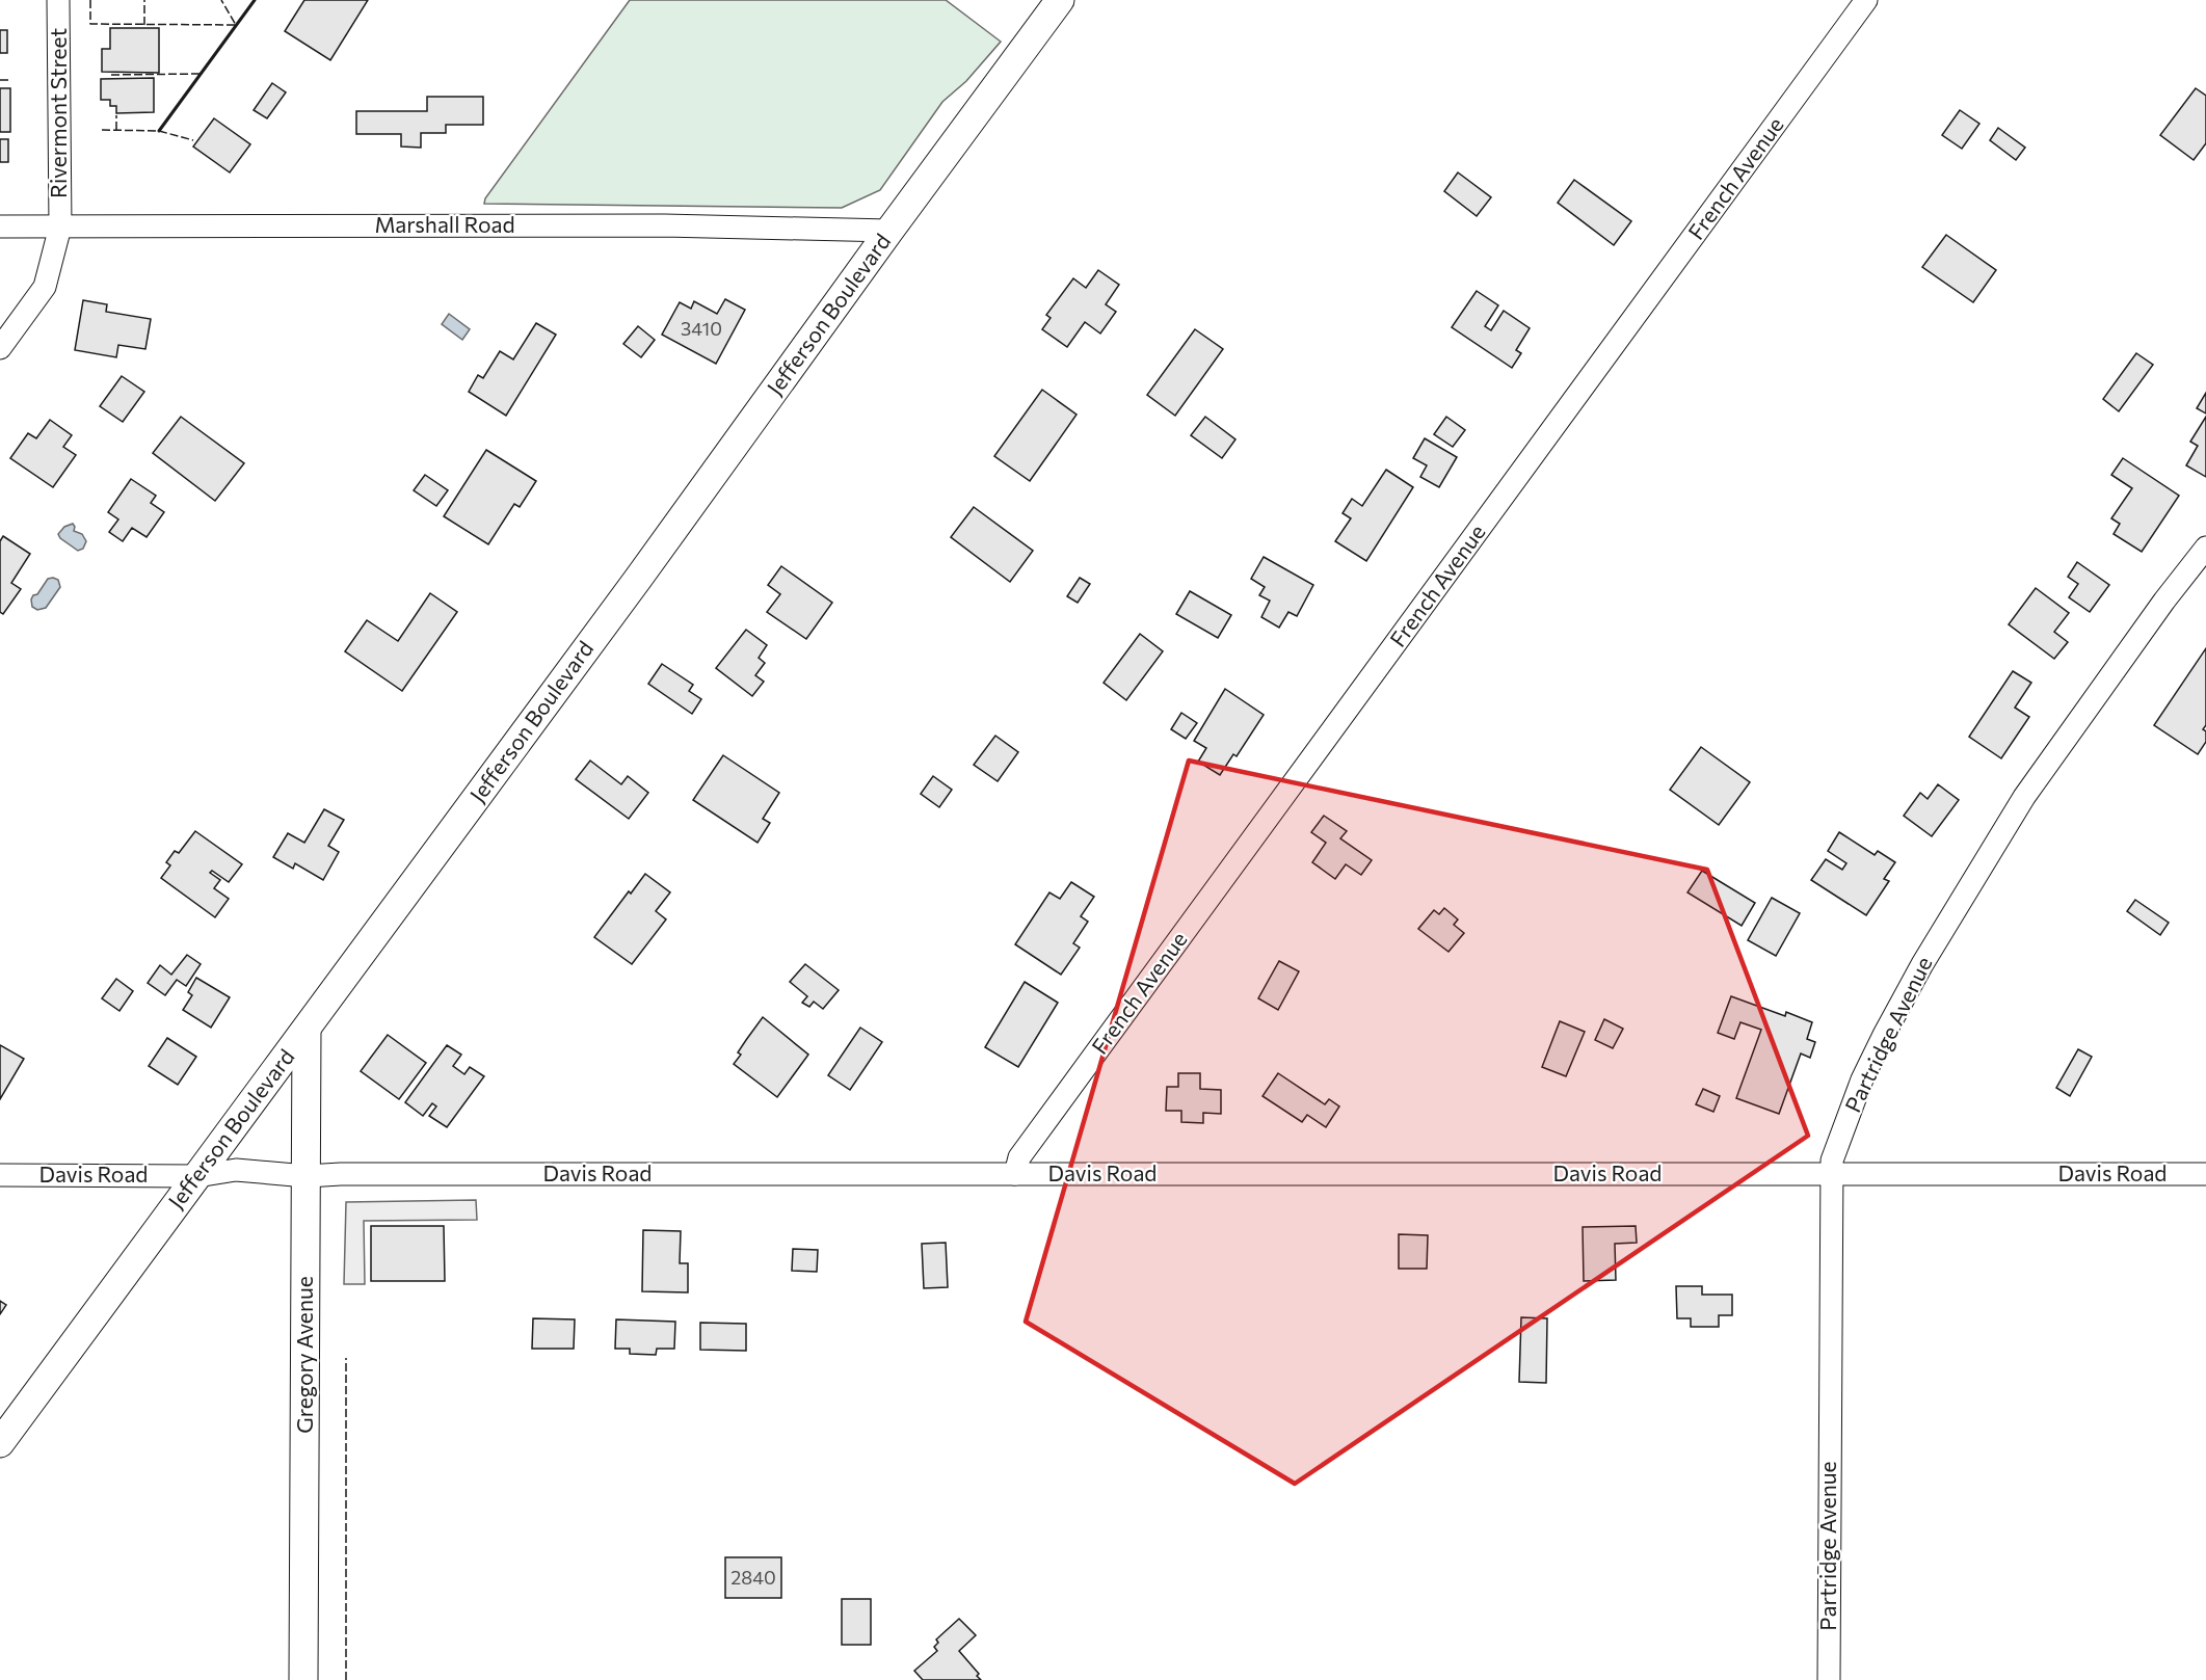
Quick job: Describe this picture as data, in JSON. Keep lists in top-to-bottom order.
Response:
{
  "streets": {
    "main road": ["Jefferson Boulevard", "Gregory Avenue"],
    "street": [
      "Rivermont Street",
      "French Avenue",
      "Marshall Road",
      "Partridge Avenue",
      "Davis Road"
    ]
  },
  "crossings": [
    ["Rivermont Street", "Marshall Road"],
    ["French Avenue", "Davis Road"],
    ["Marshall Road", "Jefferson Boulevard"],
    ["Jefferson Boulevard", "Davis Road"],
    ["Jefferson Boulevard", "Gregory Avenue"],
    ["Partridge Avenue", "Davis Road"],
    ["Davis Road", "Gregory Avenue"]
  ],
  "house_numbers": ["3410", "2840"]
}
